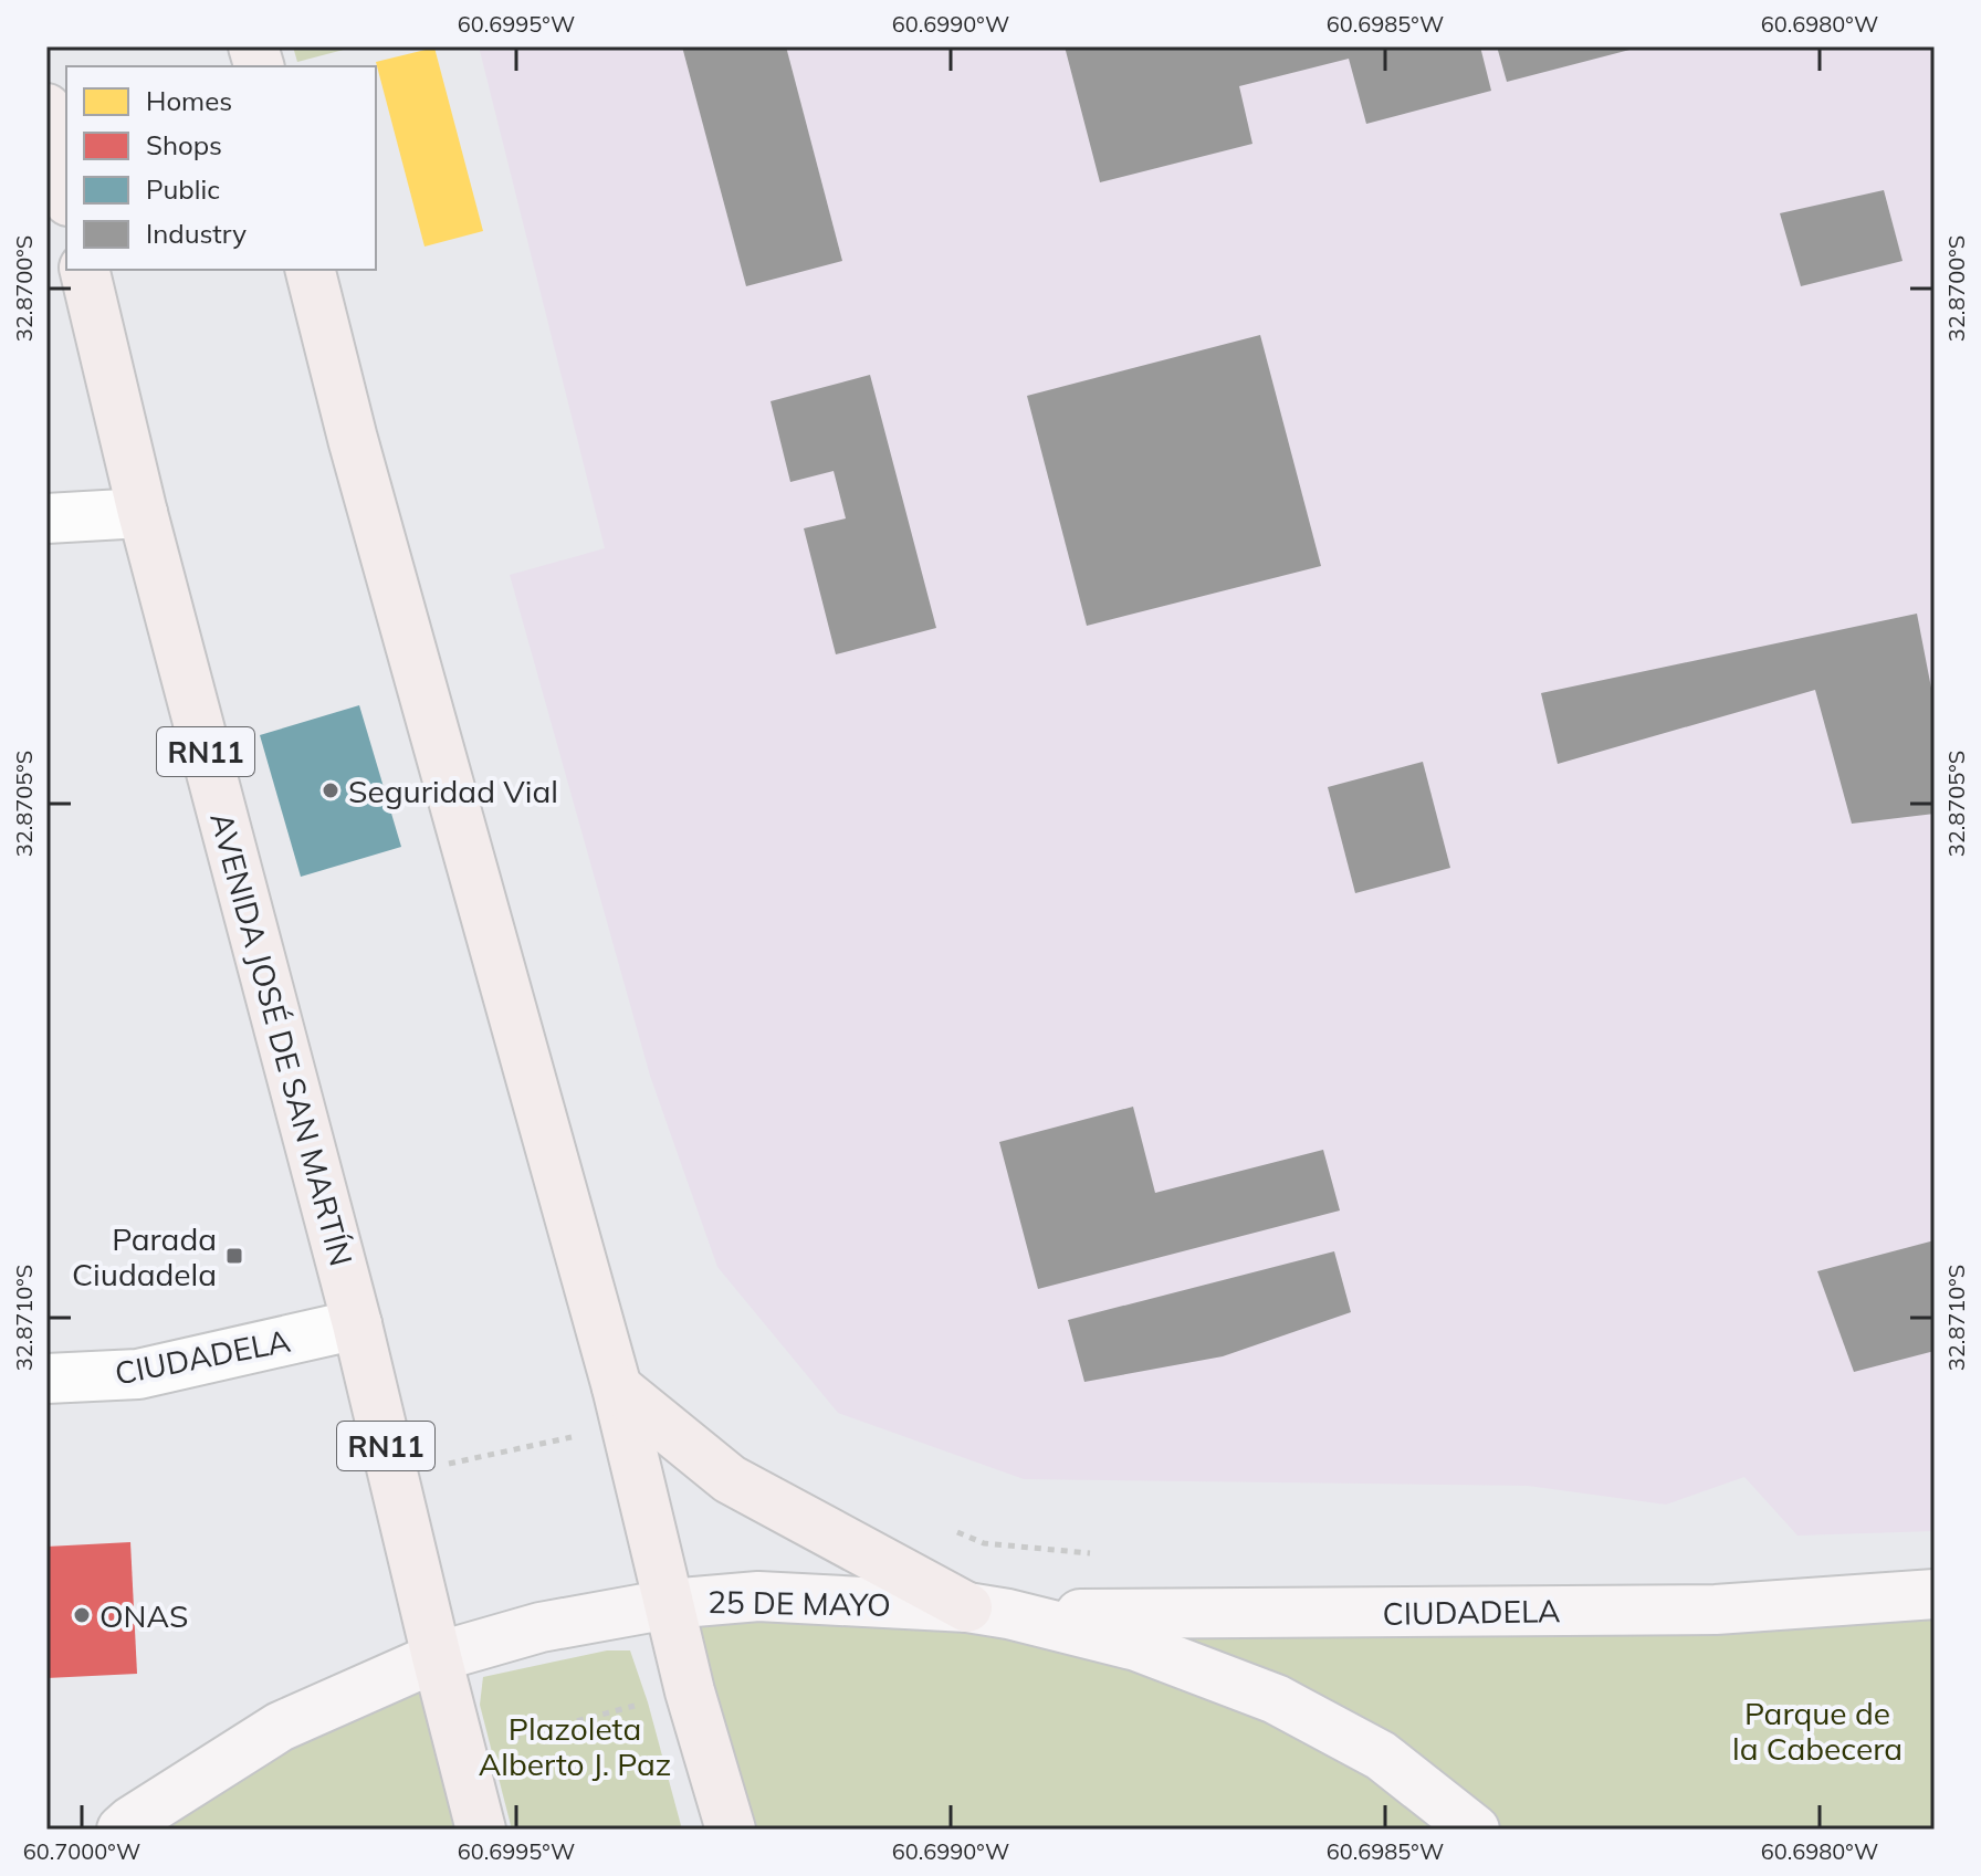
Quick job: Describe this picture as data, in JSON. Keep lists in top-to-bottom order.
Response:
{
  "streets": {
    "main road": [
      "RN11",
      "AVENIDA JOSÉ DE SAN MARTÍN",
      "CIUDADELA",
      "25 DE MAYO"
    ]
  },
  "crossings": [
    ["RN11", "AVENIDA JOSÉ DE SAN MARTÍN"],
    ["RN11", "25 DE MAYO"],
    ["AVENIDA JOSÉ DE SAN MARTÍN", "CIUDADELA"],
    ["AVENIDA JOSÉ DE SAN MARTÍN", "25 DE MAYO"],
    ["CIUDADELA", "25 DE MAYO"]
  ],
  "parks": ["Parque de la Cabecera", "Plazoleta Alberto J. Paz"],
  "places": {
    "other": ["Seguridad Vial", "ONAS"],
    "transit": ["Parada Ciudadela"]
  },
  "legend": [
    "Homes",
    "Shops",
    "Public",
    "Industry"
  ],
  "coordinates": [
    "60.6995°W",
    "60.6990°W",
    "60.6985°W",
    "60.6980°W",
    "32.8700°S",
    "32.8705°S",
    "32.8710°S",
    "60.7000°W"
  ]
}
